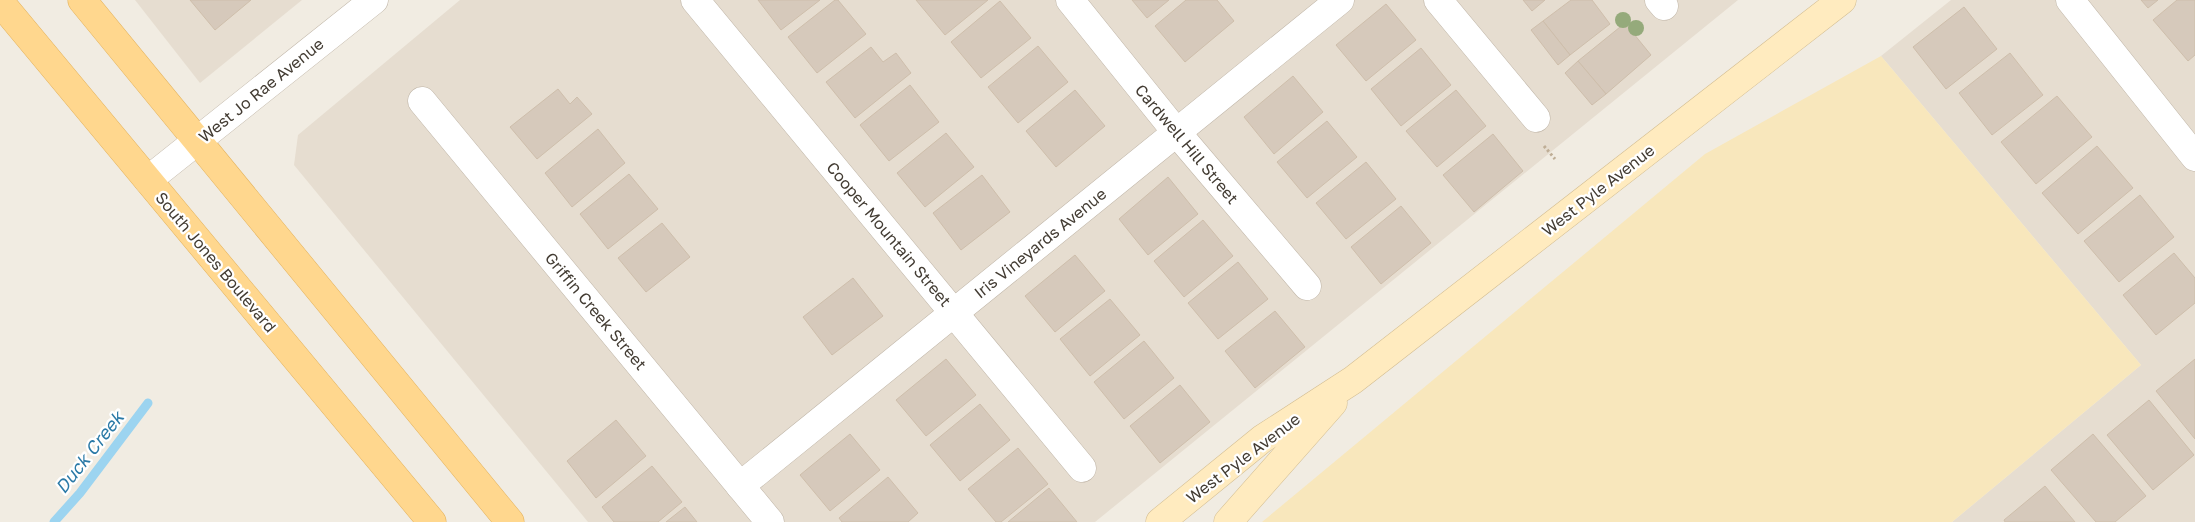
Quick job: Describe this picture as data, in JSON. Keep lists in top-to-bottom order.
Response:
{
  "streets": {
    "main road": ["South Jones Boulevard"],
    "street": [
      "West Jo Rae Avenue",
      "Cardwell Hill Street",
      "West Pyle Avenue",
      "Cooper Mountain Street",
      "Iris Vineyards Avenue",
      "Griffin Creek Street"
    ]
  },
  "crossings": [
    ["West Jo Rae Avenue", "South Jones Boulevard"],
    ["Cardwell Hill Street", "Iris Vineyards Avenue"],
    ["Cooper Mountain Street", "Iris Vineyards Avenue"],
    ["Iris Vineyards Avenue", "Griffin Creek Street"]
  ],
  "water": ["Duck Creek"]
}
